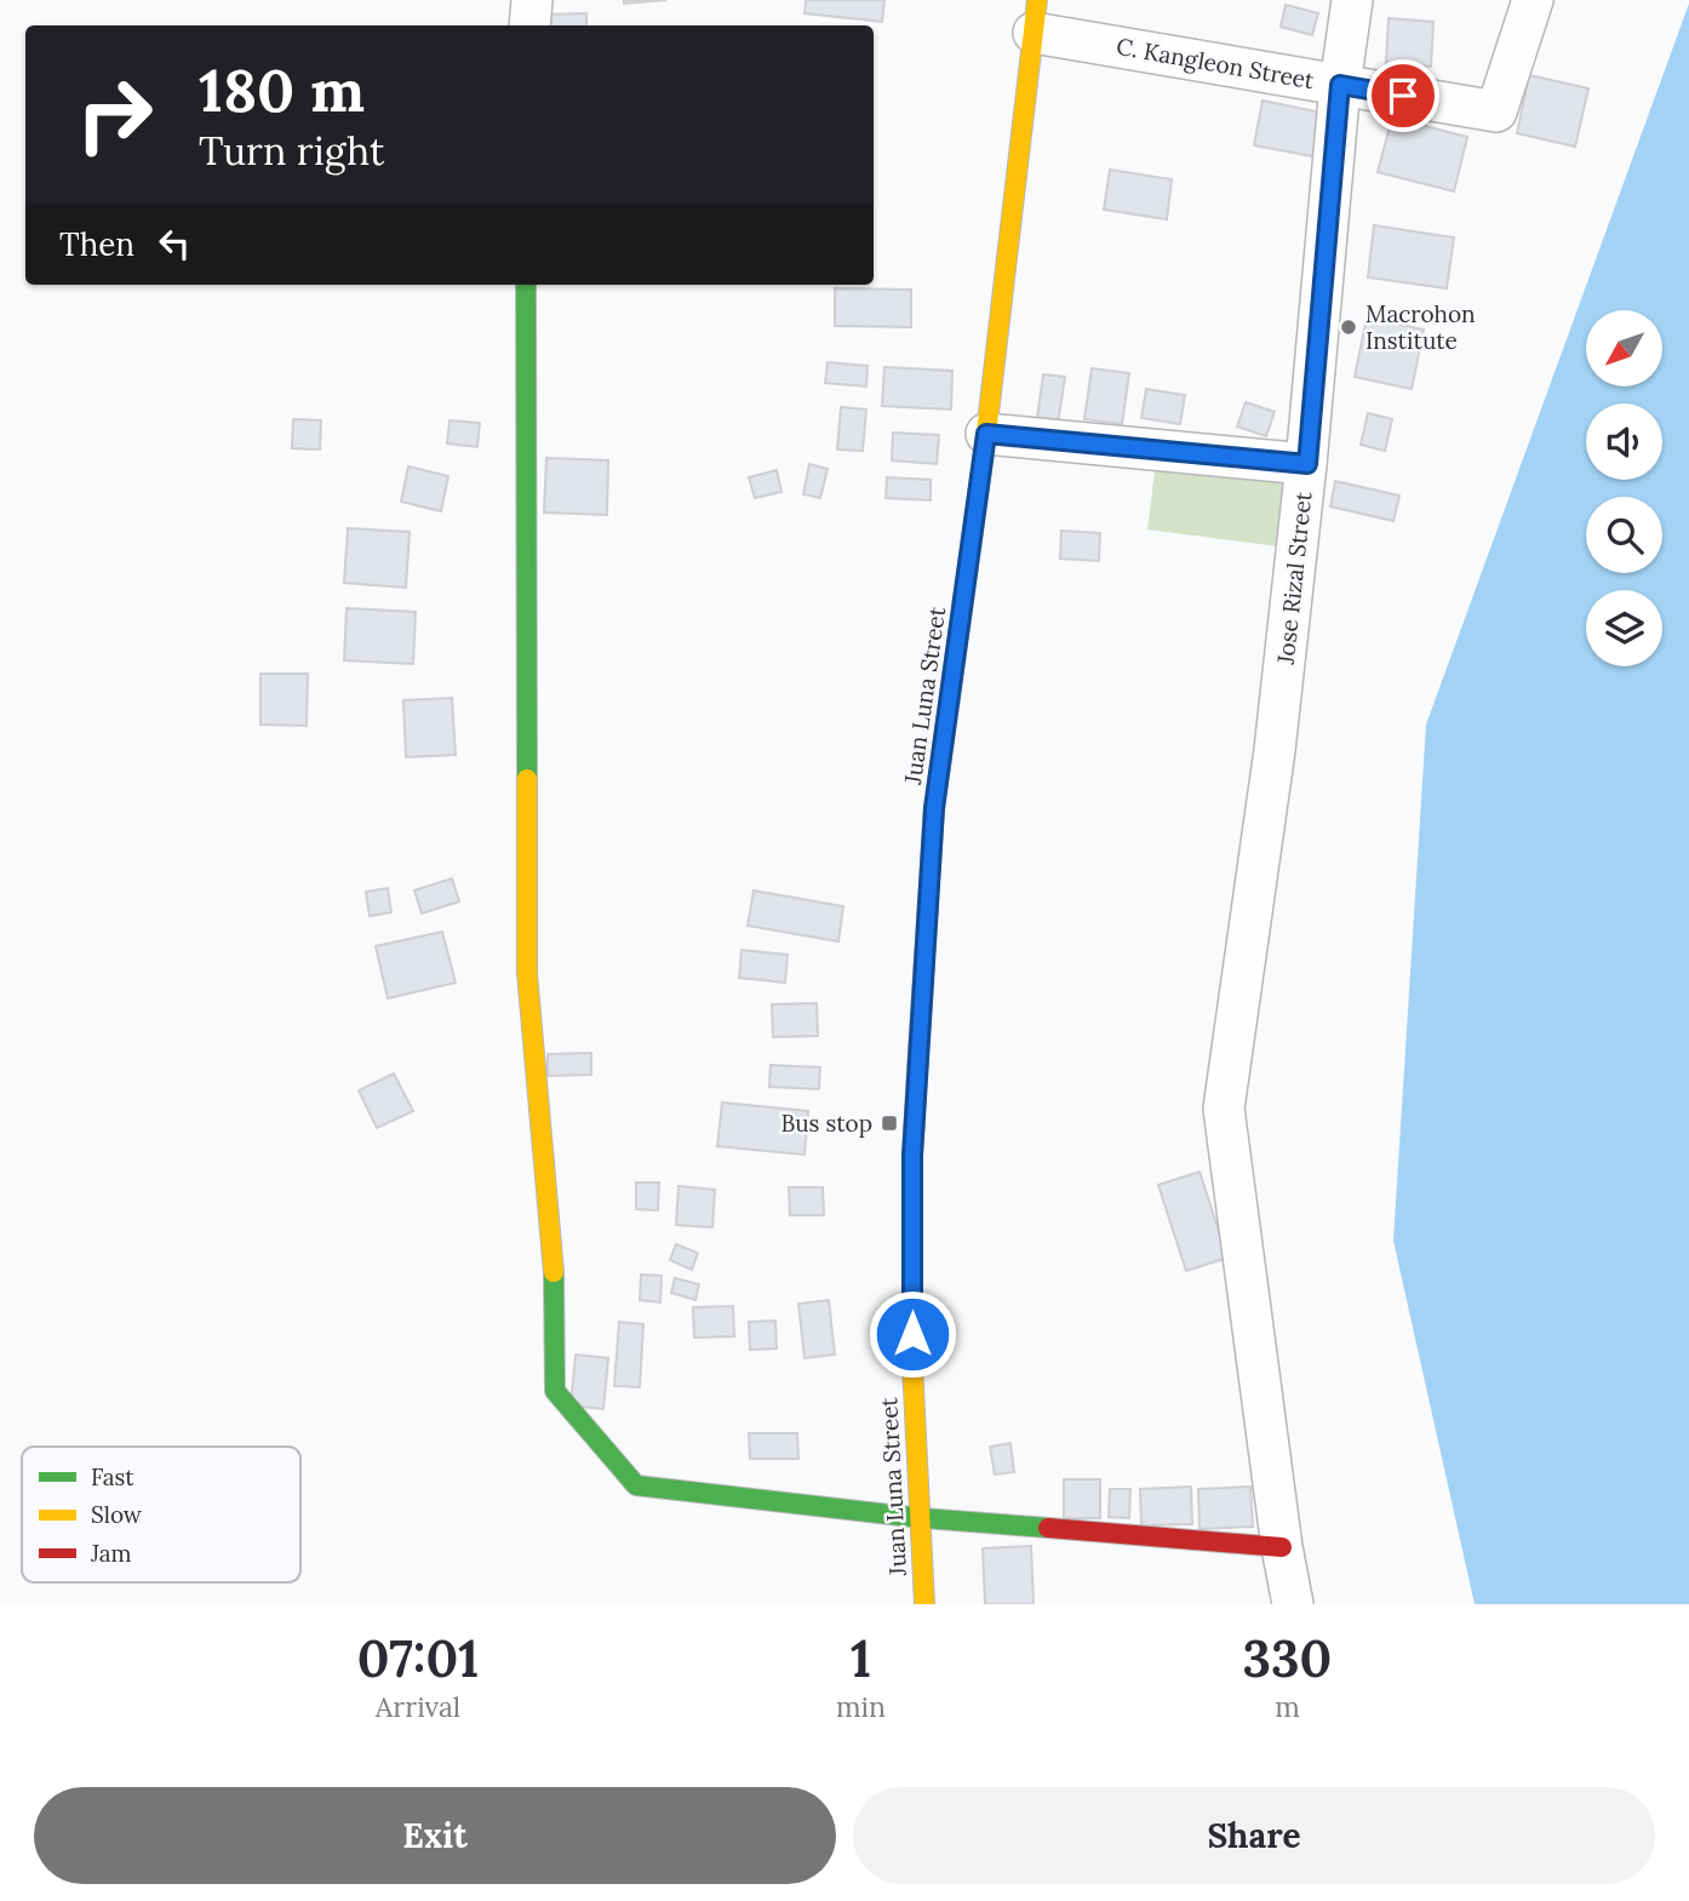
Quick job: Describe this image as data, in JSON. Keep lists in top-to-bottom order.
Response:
{
  "streets": {
    "street": ["C. Kangleon Street", "Jose Rizal Street", "Juan Luna Street"]
  },
  "crossings": [
    ["C. Kangleon Street", "Jose Rizal Street"],
    ["C. Kangleon Street", "Juan Luna Street"]
  ],
  "places": {
    "other": ["Macrohon Institute"],
    "transit": ["Bus stop"]
  },
  "legend": ["Fast", "Slow", "Jam"],
  "north": "bottom left",
  "page": {
    "turn": ["180 m", "Turn right"],
    "then": "Then",
    "eta": [
      "07:01",
      "Arrival",
      "1",
      "min",
      "330",
      "m"
    ],
    "buttons": ["Exit", "Share"]
  }
}
